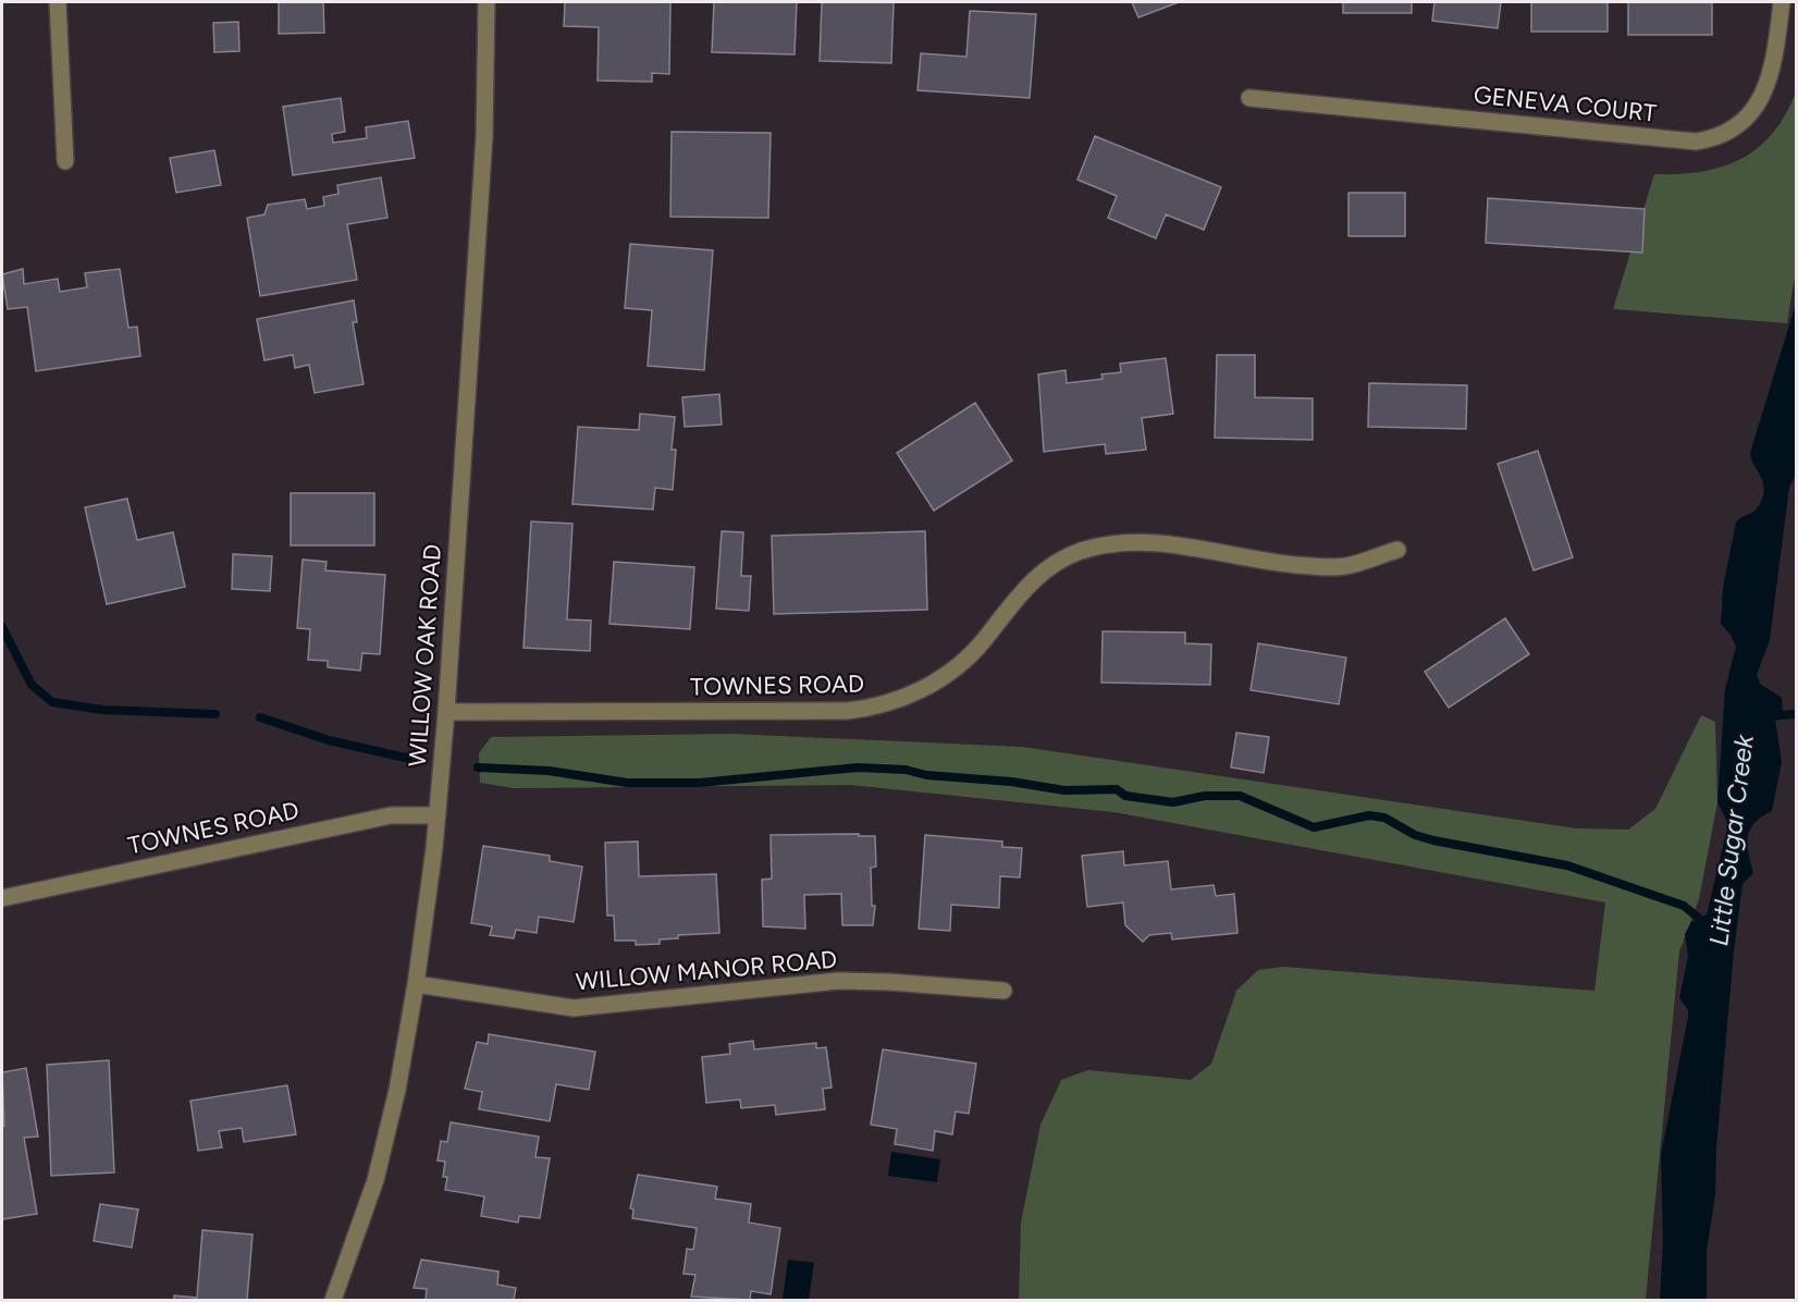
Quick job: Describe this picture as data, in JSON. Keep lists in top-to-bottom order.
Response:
{
  "streets": {
    "street": [
      "GENEVA COURT",
      "WILLOW OAK ROAD",
      "TOWNES ROAD",
      "WILLOW MANOR ROAD"
    ]
  },
  "crossings": [
    ["WILLOW OAK ROAD", "TOWNES ROAD"],
    ["WILLOW OAK ROAD", "WILLOW MANOR ROAD"]
  ],
  "water": ["Little Sugar Creek"]
}
